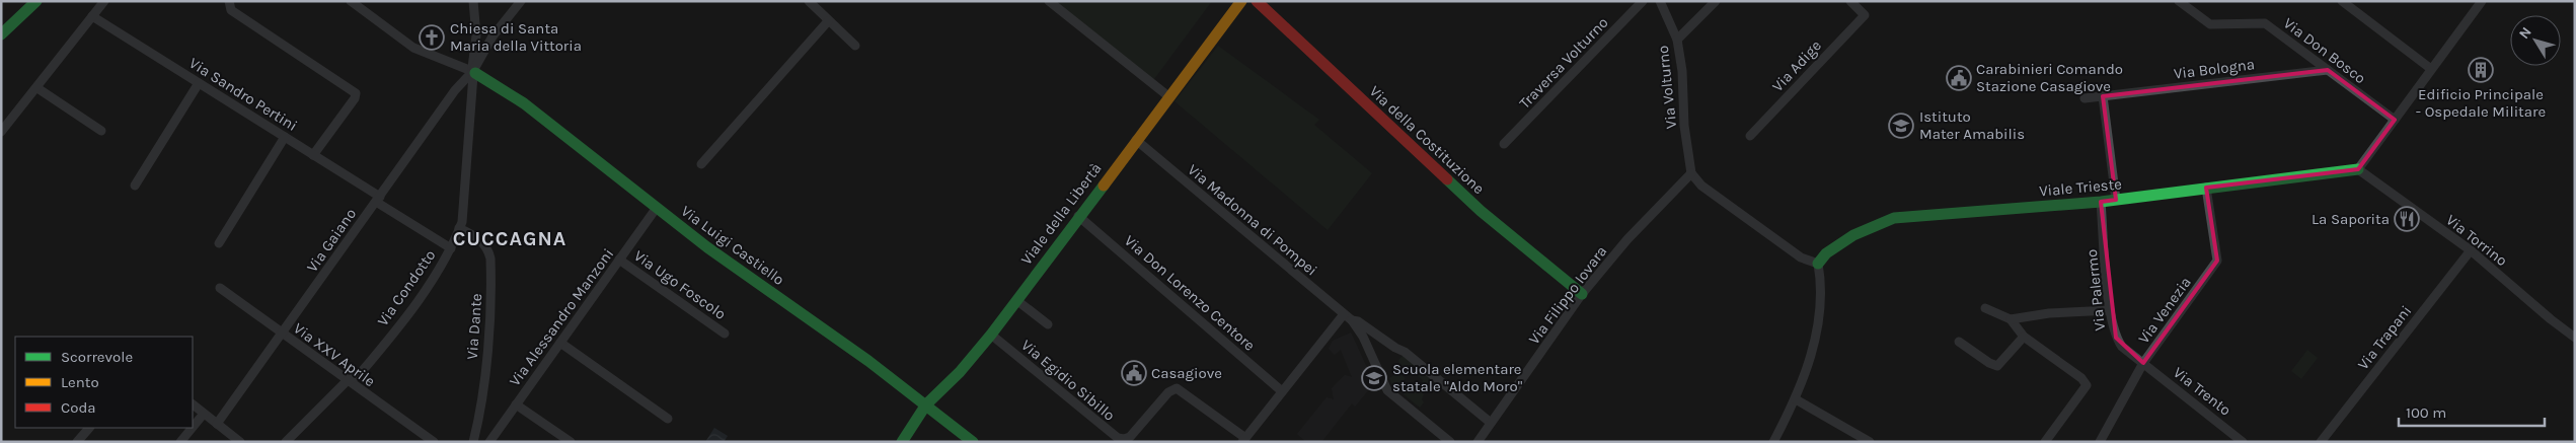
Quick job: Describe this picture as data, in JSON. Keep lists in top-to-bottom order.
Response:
{
  "streets": {
    "main road": [
      "Via della Costituzione",
      "Viale Trieste",
      "Viale della Libertà",
      "Via Luigi Castiello"
    ],
    "street": [
      "Via Don Bosco",
      "Traversa Volturno",
      "Via Adige",
      "Via Bologna",
      "Via Volturno",
      "Via Sandro Pertini",
      "Via Madonna di Pompei",
      "Via Gaiano",
      "Via Torrino",
      "Via Ugo Foscolo",
      "Via Condotto",
      "Via Palermo",
      "Via Don Lorenzo Centore",
      "Via Filippo Iovara",
      "Via Venezia",
      "Via Alessandro Manzoni",
      "Via Dante",
      "Via Trapani",
      "Via XXV Aprile",
      "Via Egidio Sibillo",
      "Via Trento"
    ]
  },
  "crossings": [
    ["Via Don Bosco", "Via Bologna"],
    ["Via Volturno", "Via Filippo Iovara"],
    ["Via Sandro Pertini", "Via Gaiano"],
    ["Via Sandro Pertini", "Via Condotto"],
    ["Via della Costituzione", "Via Filippo Iovara"],
    ["Viale Trieste", "Via Torrino"],
    ["Viale Trieste", "Via Palermo"],
    ["Viale Trieste", "Via Venezia"],
    ["Viale della Libertà", "Via Madonna di Pompei"],
    ["Viale della Libertà", "Via Luigi Castiello"],
    ["Viale della Libertà", "Via Don Lorenzo Centore"],
    ["Viale della Libertà", "Via Egidio Sibillo"],
    ["Via Gaiano", "Via Luigi Castiello"],
    ["Via Gaiano", "Via Condotto"],
    ["Via Gaiano", "Via XXV Aprile"],
    ["Via Torrino", "Via Trapani"],
    ["Via Luigi Castiello", "Via Condotto"],
    ["Via Luigi Castiello", "Via Alessandro Manzoni"],
    ["Via Ugo Foscolo", "Via Alessandro Manzoni"],
    ["Via Condotto", "Via Dante"],
    ["Via Condotto", "Via XXV Aprile"],
    ["Via Palermo", "Via Venezia"],
    ["Via Palermo", "Via Trento"],
    ["Via Venezia", "Via Trento"]
  ],
  "districts": ["CUCCAGNA"],
  "places": {
    "church": ["Chiesa di Santa Maria della Vittoria"],
    "building": ["Edificio Principale - Ospedale Militare"],
    "public building": ["Carabinieri Comando Stazione Casagiove", "Casagiove"],
    "school or university": ["Istituto Mater Amabilis", "Scuola elementare statale \"Aldo Moro\""],
    "restaurant": ["La Saporita"]
  },
  "legend": ["Scorrevole", "Lento", "Coda"],
  "scale_bar": "100 m",
  "north": "top left"
}
